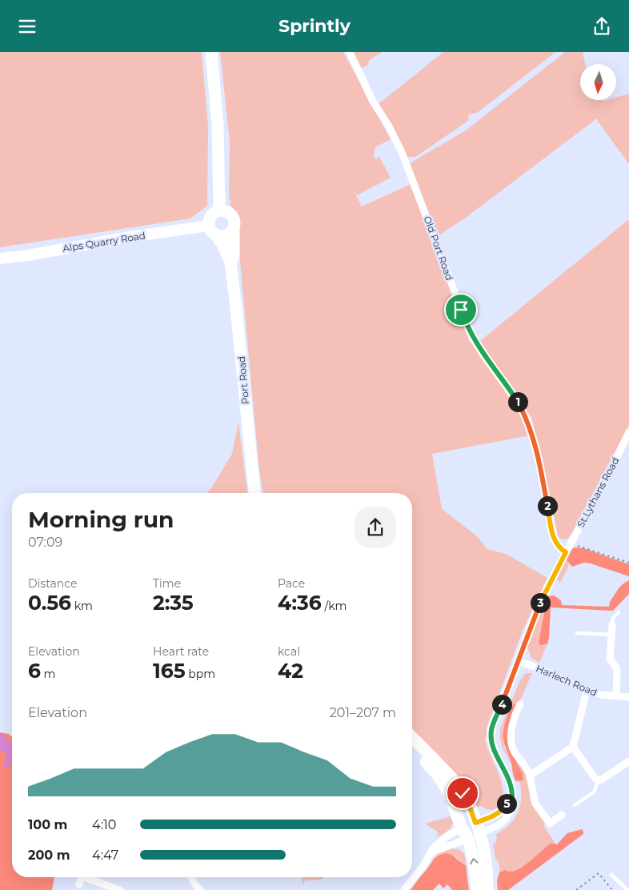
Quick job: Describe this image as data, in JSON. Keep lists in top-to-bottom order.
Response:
{
  "streets": {
    "main road": ["Port Road"],
    "street": [
      "Alps Quarry Road",
      "Old Port Road",
      "St.Lythans Road",
      "Harlech Road"
    ]
  },
  "crossings": [
    ["Alps Quarry Road", "Port Road"],
    ["Old Port Road", "St.Lythans Road"]
  ],
  "north": "bottom",
  "page": {
    "header": "Sprintly",
    "pins": [
      "1",
      "2",
      "3",
      "4",
      "5"
    ],
    "heading": ["Morning run", "07:09"],
    "stats": [
      ["Distance", "0.56 km"],
      ["Time", "2:35"],
      ["Pace", "4:36 /km"],
      ["Elevation", "6 m"],
      ["Heart rate", "165 bpm"],
      ["kcal", "42"]
    ],
    "chart": ["Elevation", "201–207 m"],
    "list": [
      {
        "name": "100 m",
        "note": "4:10"
      },
      {
        "name": "200 m",
        "note": "4:47"
      }
    ]
  }
}
